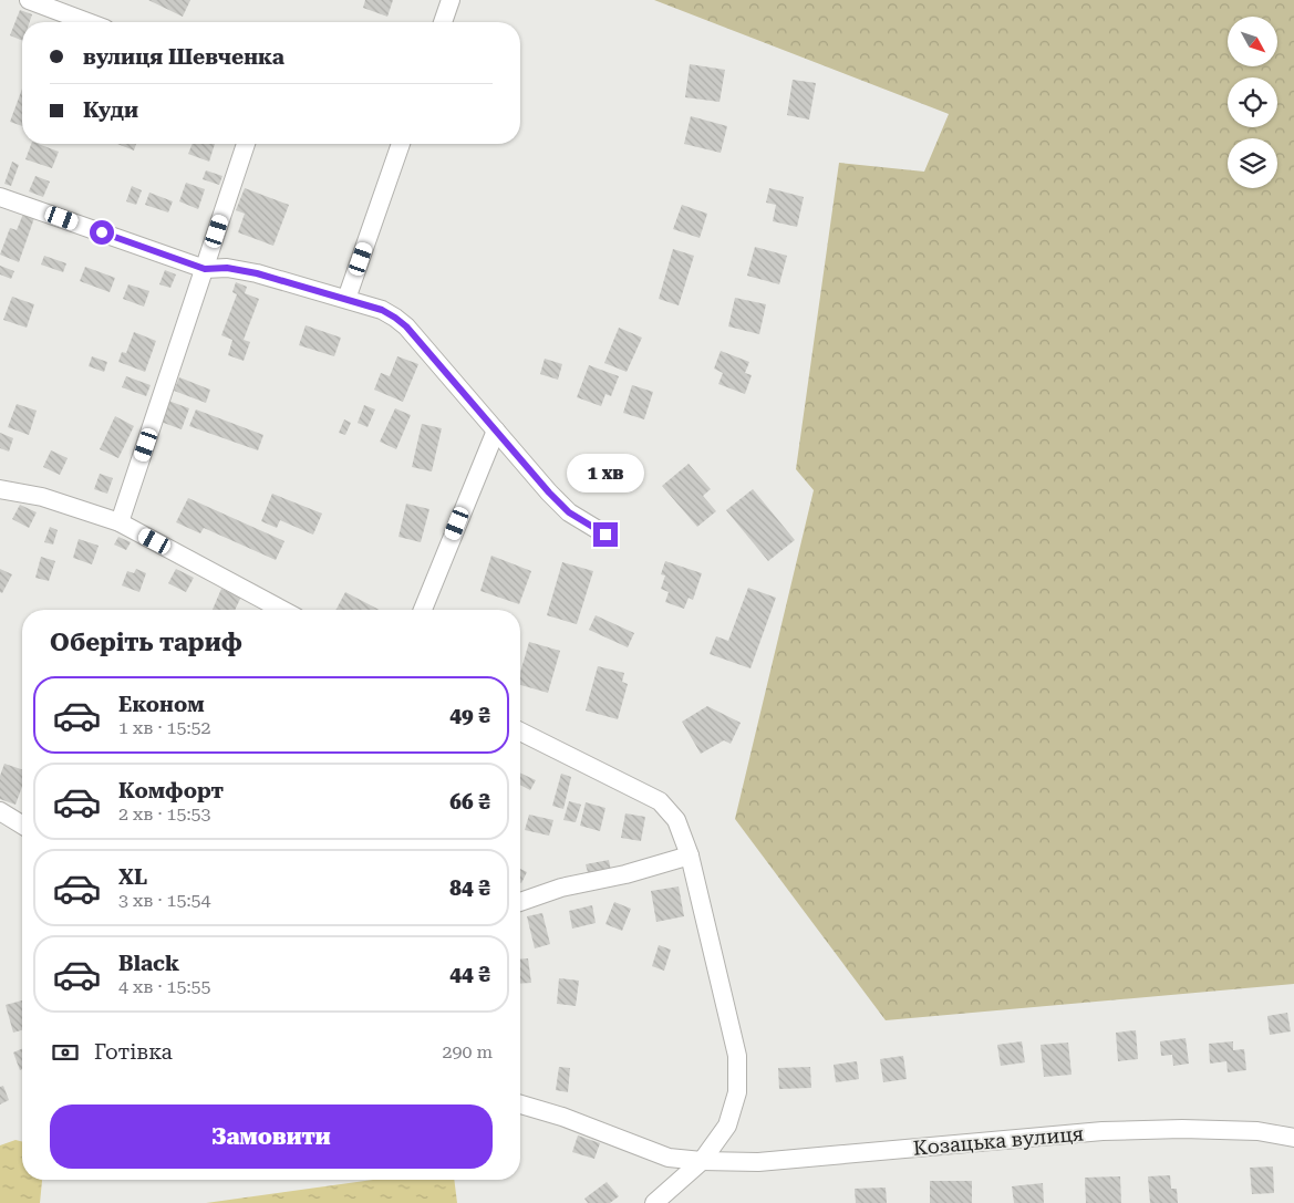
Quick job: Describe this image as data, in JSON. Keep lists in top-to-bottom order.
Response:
{
  "streets": {
    "street": ["Козацька вулиця"]
  },
  "north": "bottom right",
  "page": {
    "banner": ["вулиця Шевченка", "Куди"],
    "bubble": "1 хв",
    "heading": "Оберіть тариф",
    "list": [
      {
        "name": "Економ",
        "note": "1 хв · 15:52",
        "value": "49 ₴"
      },
      {
        "name": "Комфорт",
        "note": "2 хв · 15:53",
        "value": "66 ₴"
      },
      {
        "name": "XL",
        "note": "3 хв · 15:54",
        "value": "84 ₴"
      },
      {
        "name": "Black",
        "note": "4 хв · 15:55",
        "value": "44 ₴"
      }
    ],
    "pay": ["Готівка", "290 m"],
    "buttons": "Замовити"
  }
}
